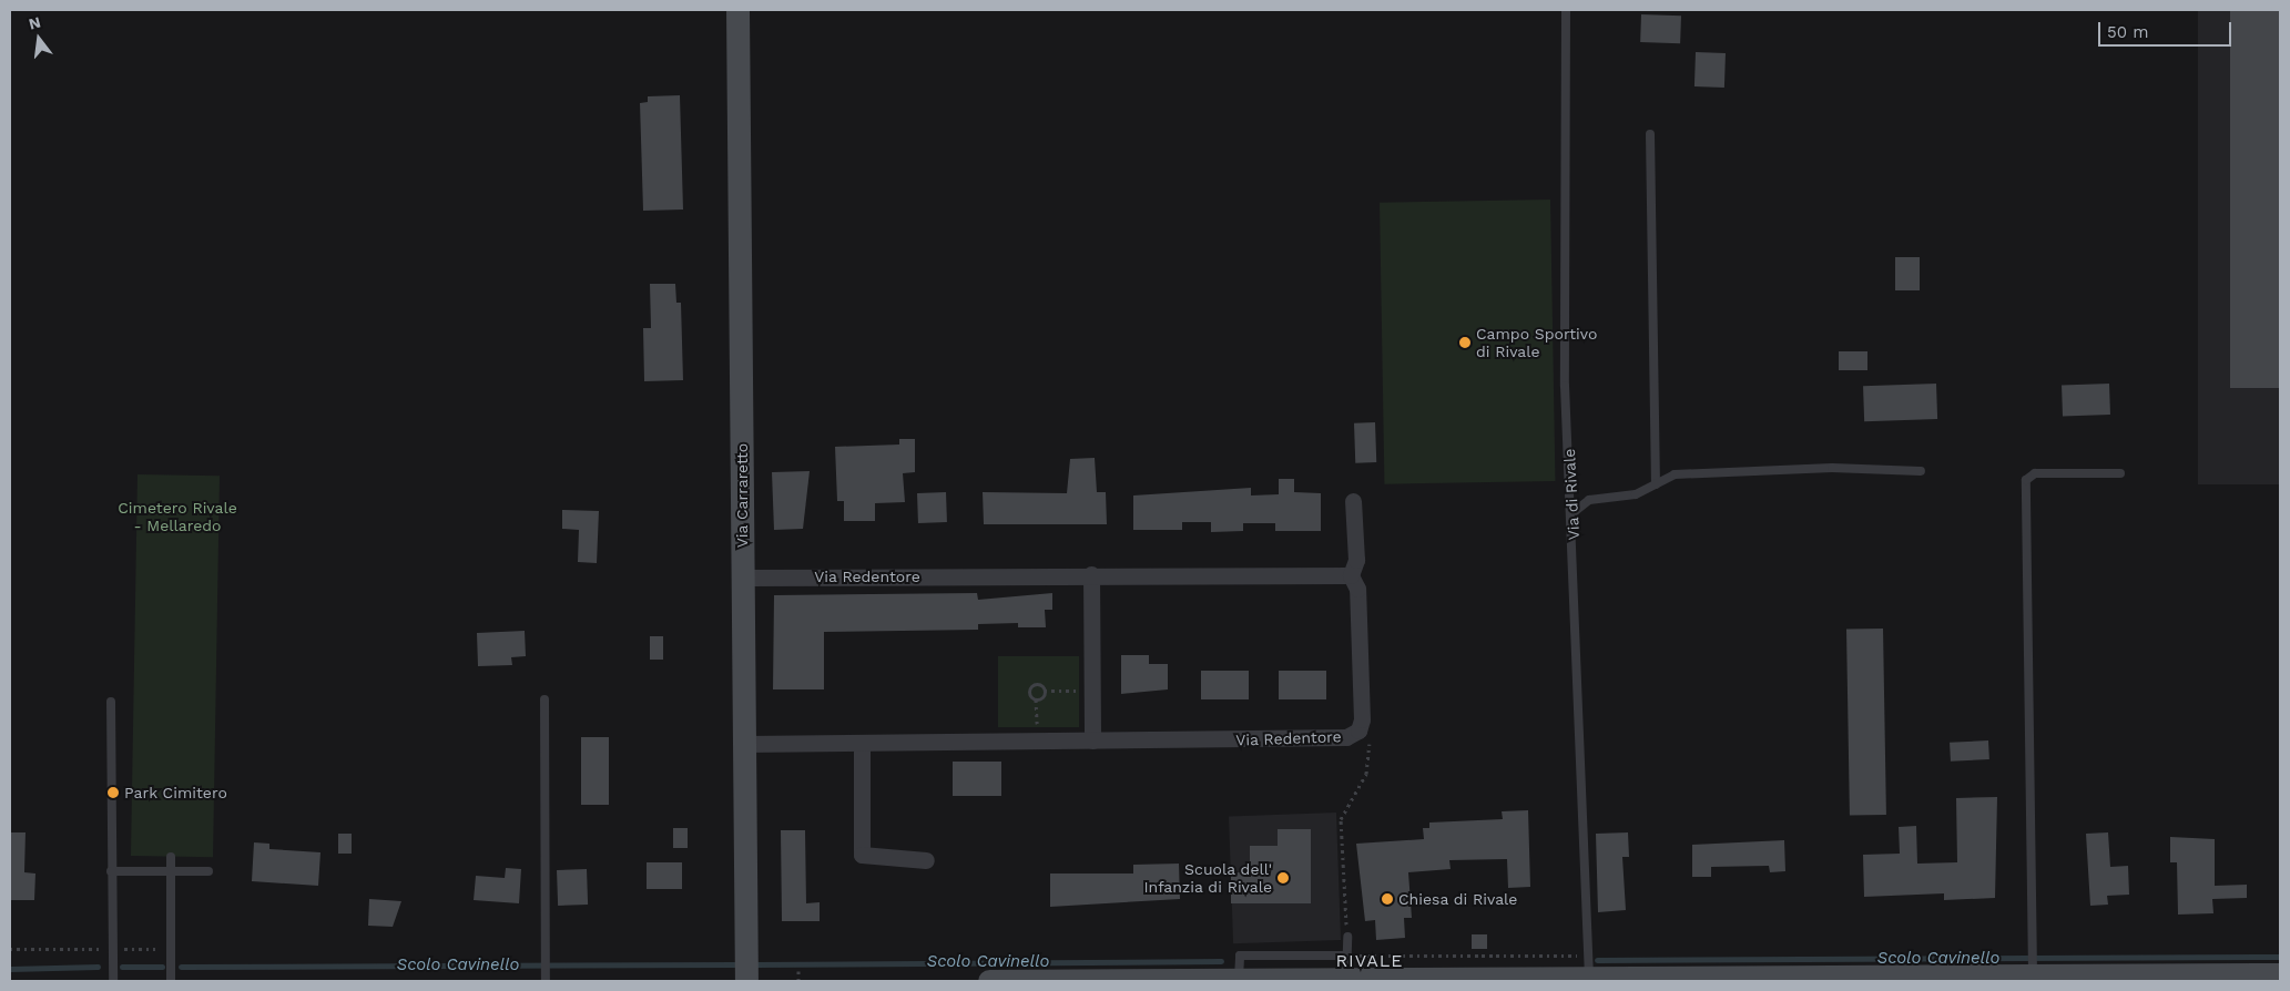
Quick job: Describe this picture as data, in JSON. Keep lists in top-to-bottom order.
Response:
{
  "streets": {
    "street": ["Via Carraretto", "Via Redentore"],
    "lane": ["Via di Rivale"]
  },
  "crossings": [
    ["Via Carraretto", "Via Redentore"]
  ],
  "districts": ["RIVALE"],
  "water": ["Scolo Cavinello"],
  "parks": ["Cimetero Rivale - Mellaredo"],
  "places": [
    "Campo Sportivo di Rivale",
    "Park Cimitero",
    "Scuola dell' Infanzia di Rivale",
    "Chiesa di Rivale"
  ],
  "scale_bar": "50 m",
  "north": "top"
}
